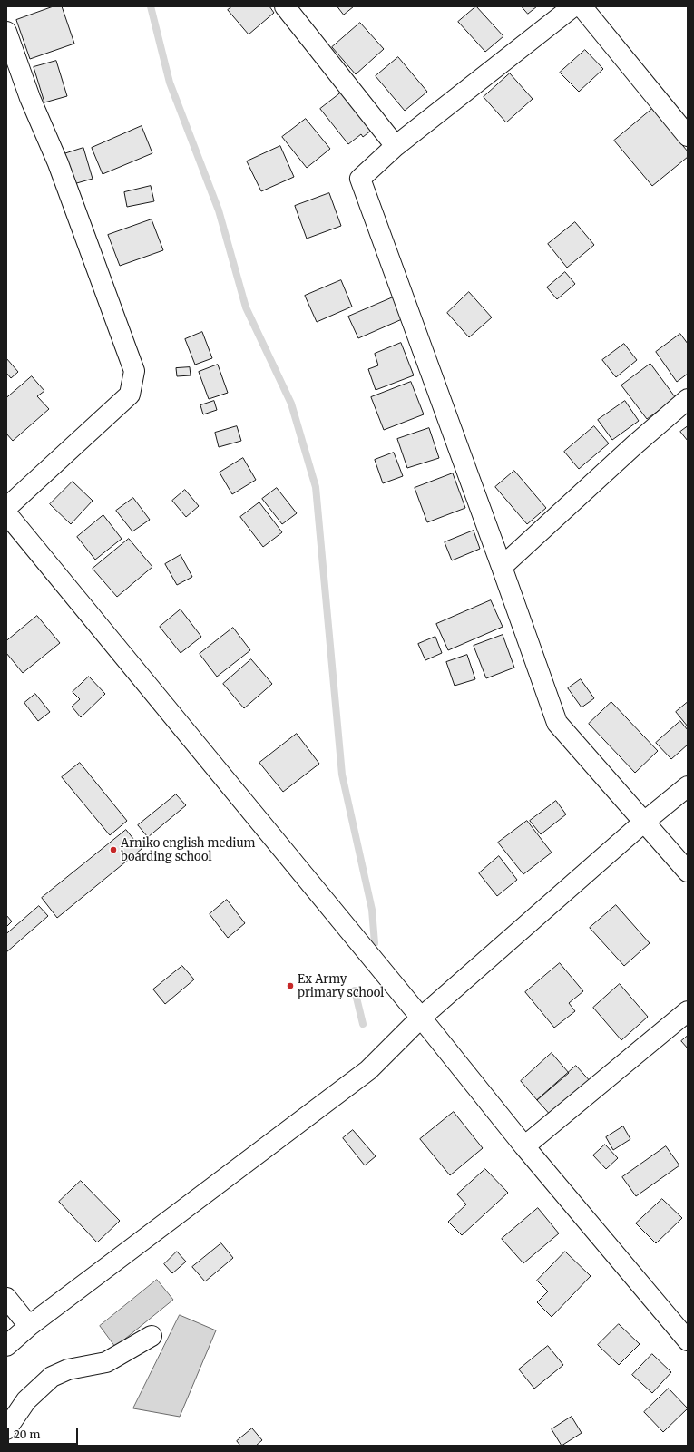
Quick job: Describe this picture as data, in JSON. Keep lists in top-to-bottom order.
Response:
{
  "places": ["Arniko english medium boarding school", "Ex Army primary school"],
  "scale_bar": "20 m"
}
